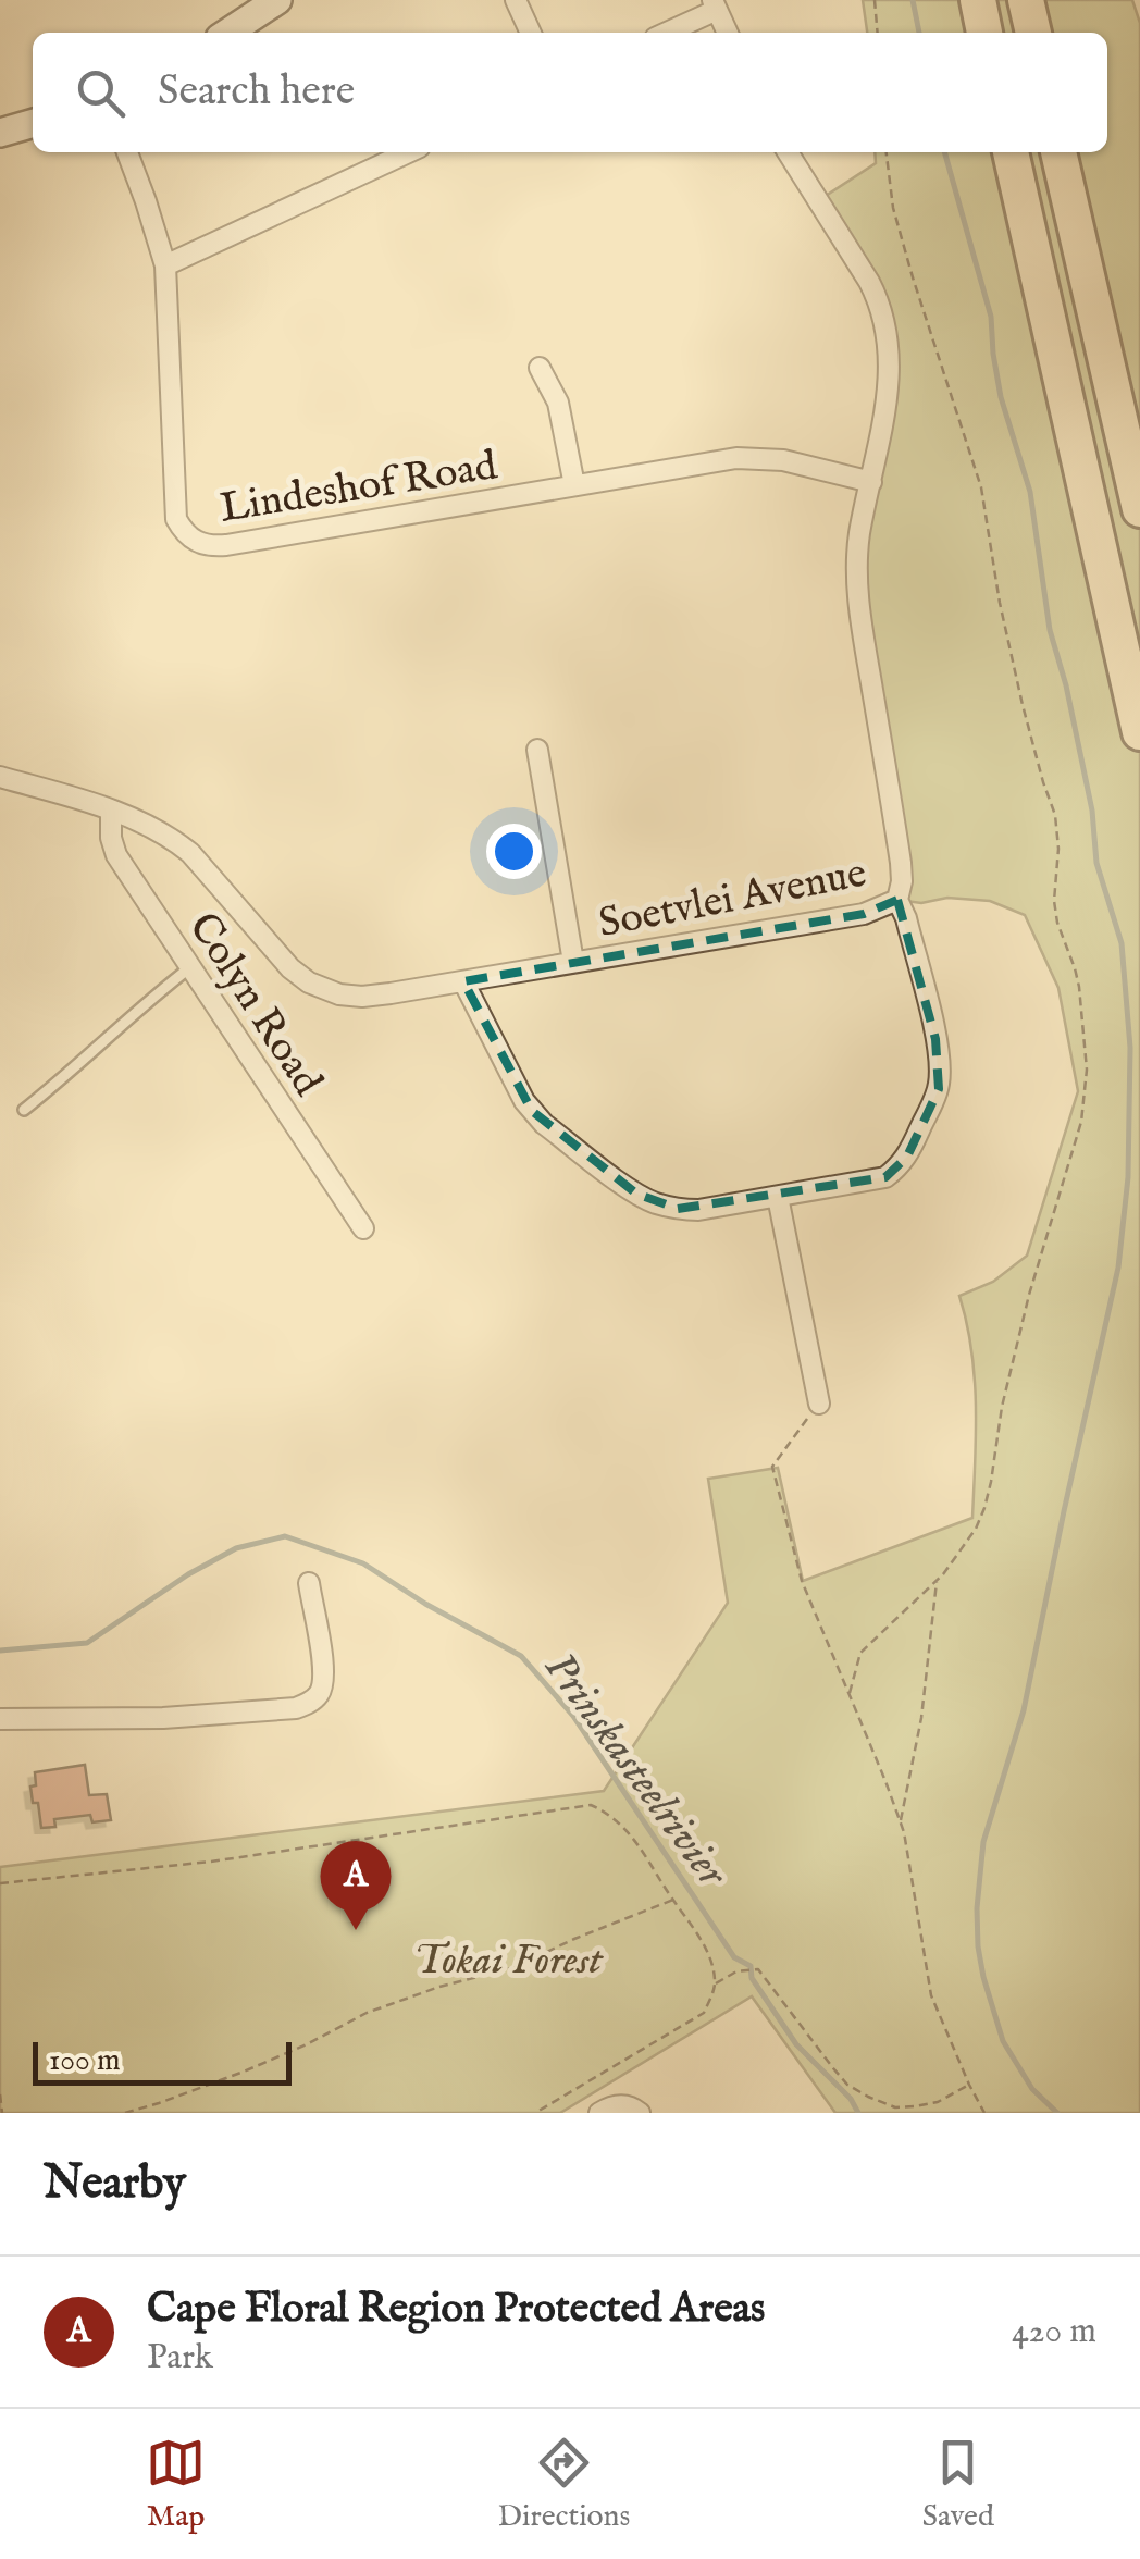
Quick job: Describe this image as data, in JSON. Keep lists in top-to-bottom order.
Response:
{
  "streets": {
    "street": ["Lindeshof Road", "Soetvlei Avenue", "Colyn Road"]
  },
  "crossings": [
    ["Lindeshof Road", "Soetvlei Avenue"],
    ["Soetvlei Avenue", "Colyn Road"]
  ],
  "water": ["Prinskasteelrivier"],
  "parks": ["Tokai Forest"],
  "scale_bar": "100 m",
  "page": {
    "search": "Search here",
    "pins": "A",
    "scale": "100 m",
    "heading": "Nearby",
    "list": [
      {
        "mark": "A",
        "name": "Cape Floral Region Protected Areas",
        "note": "Park",
        "value": "420 m"
      }
    ],
    "nav": ["Map", "Directions", "Saved"]
  }
}
